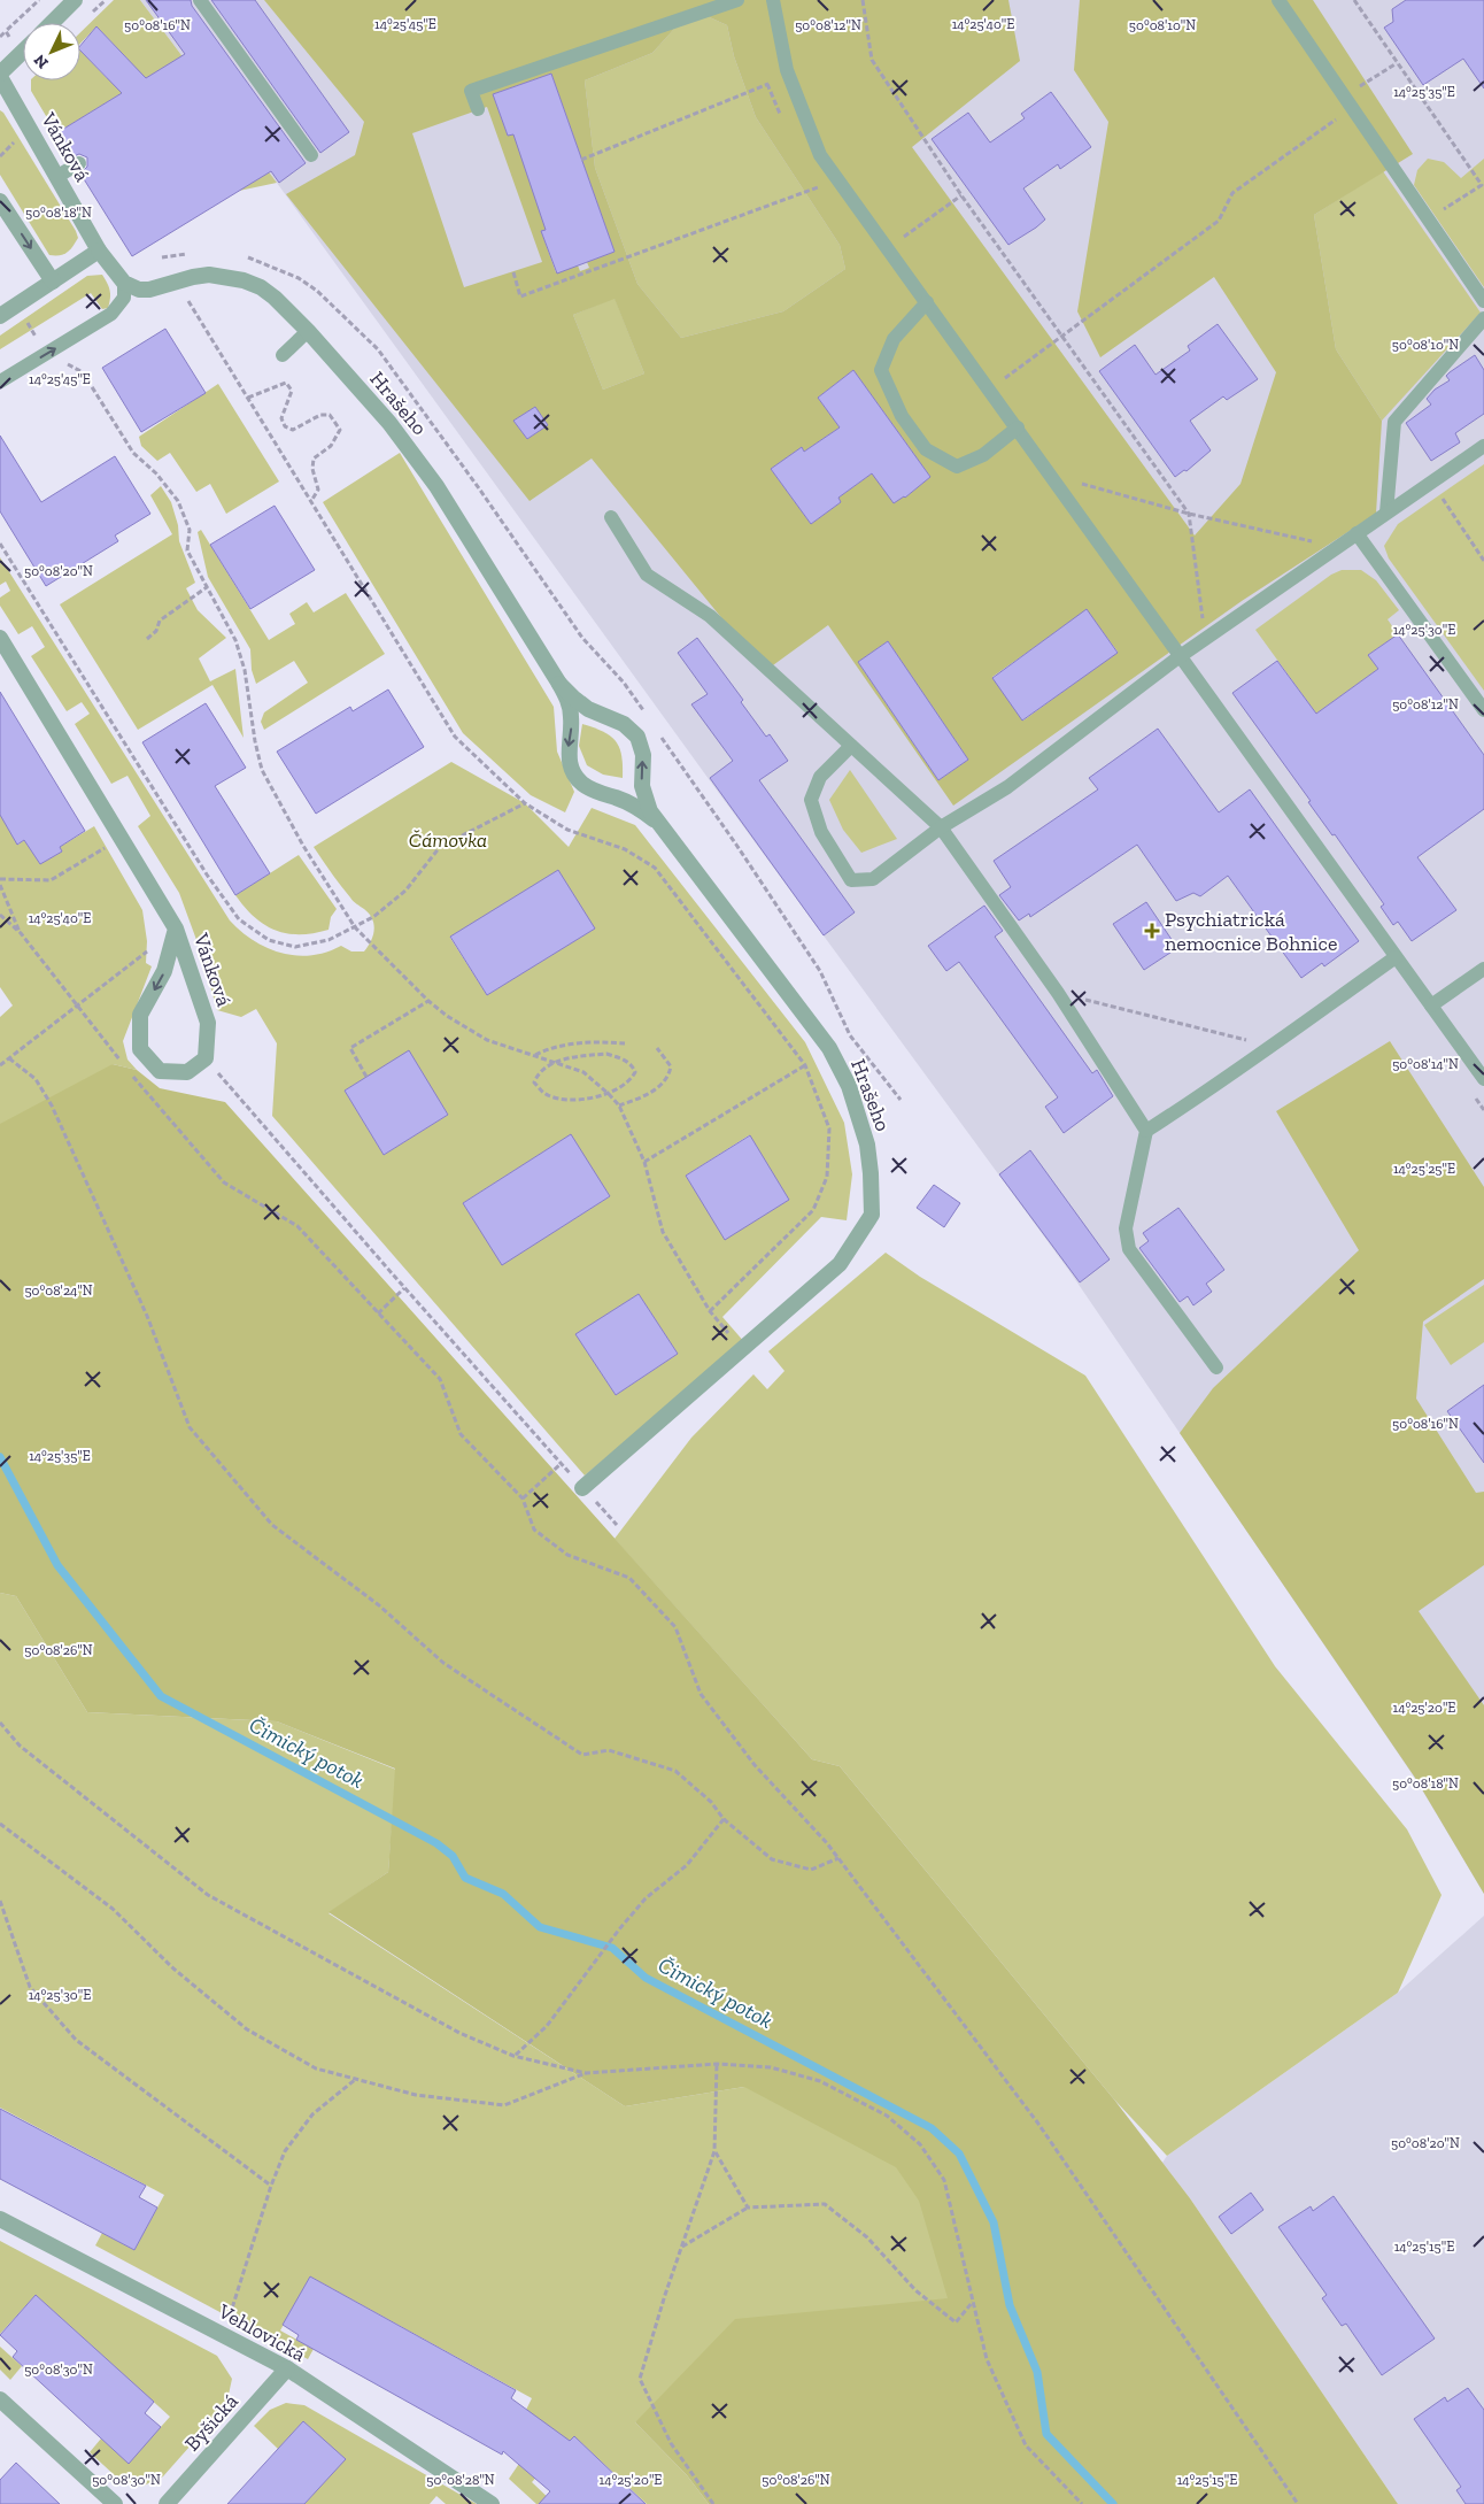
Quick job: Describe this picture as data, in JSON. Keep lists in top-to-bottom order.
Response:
{
  "streets": {
    "street": [
      "Vánková",
      "Hrašeho",
      "Vehlovická",
      "Byšická"
    ]
  },
  "crossings": [
    ["Vánková", "Hrašeho"],
    ["Vehlovická", "Byšická"]
  ],
  "water": ["Čimický potok"],
  "parks": ["Čámovka"],
  "places": {
    "health": ["Psychiatrická nemocnice Bohnice"]
  },
  "north": "bottom left",
  "coordinates": [
    "14°25'45\"E",
    "14°25'40\"E",
    "50°08'16\"N",
    "50°08'10\"N",
    "50°08'12\"N",
    "14°25'35\"E",
    "50°08'18\"N",
    "50°08'20\"N",
    "14°25'30\"E",
    "50°08'14\"N",
    "14°25'25\"E",
    "50°08'24\"N",
    "50°08'26\"N",
    "14°25'20\"E",
    "14°25'15\"E",
    "50°08'30\"N",
    "50°08'28\"N"
  ]
}
